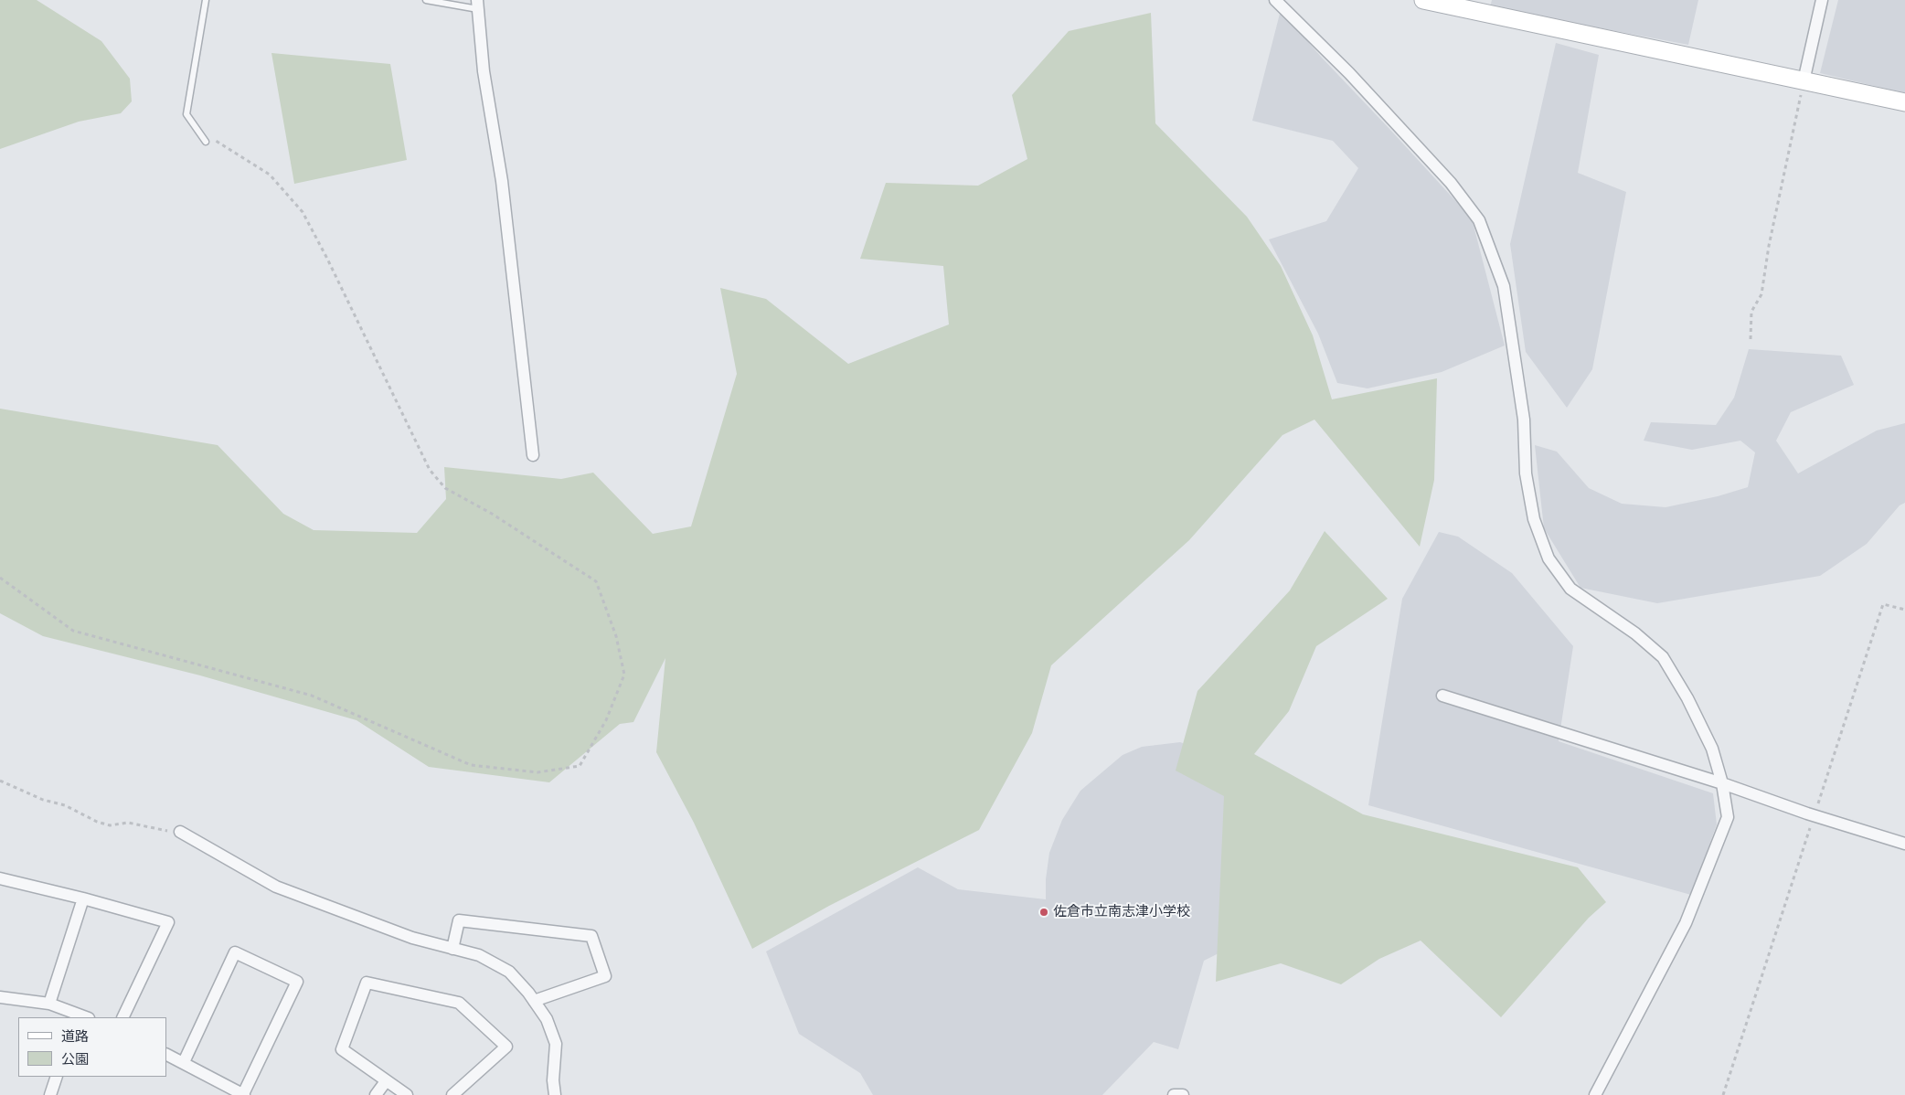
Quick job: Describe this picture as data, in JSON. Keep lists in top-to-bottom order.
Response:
{
  "places": ["佐倉市立南志津小学校"],
  "legend": ["道路", "公園"]
}
